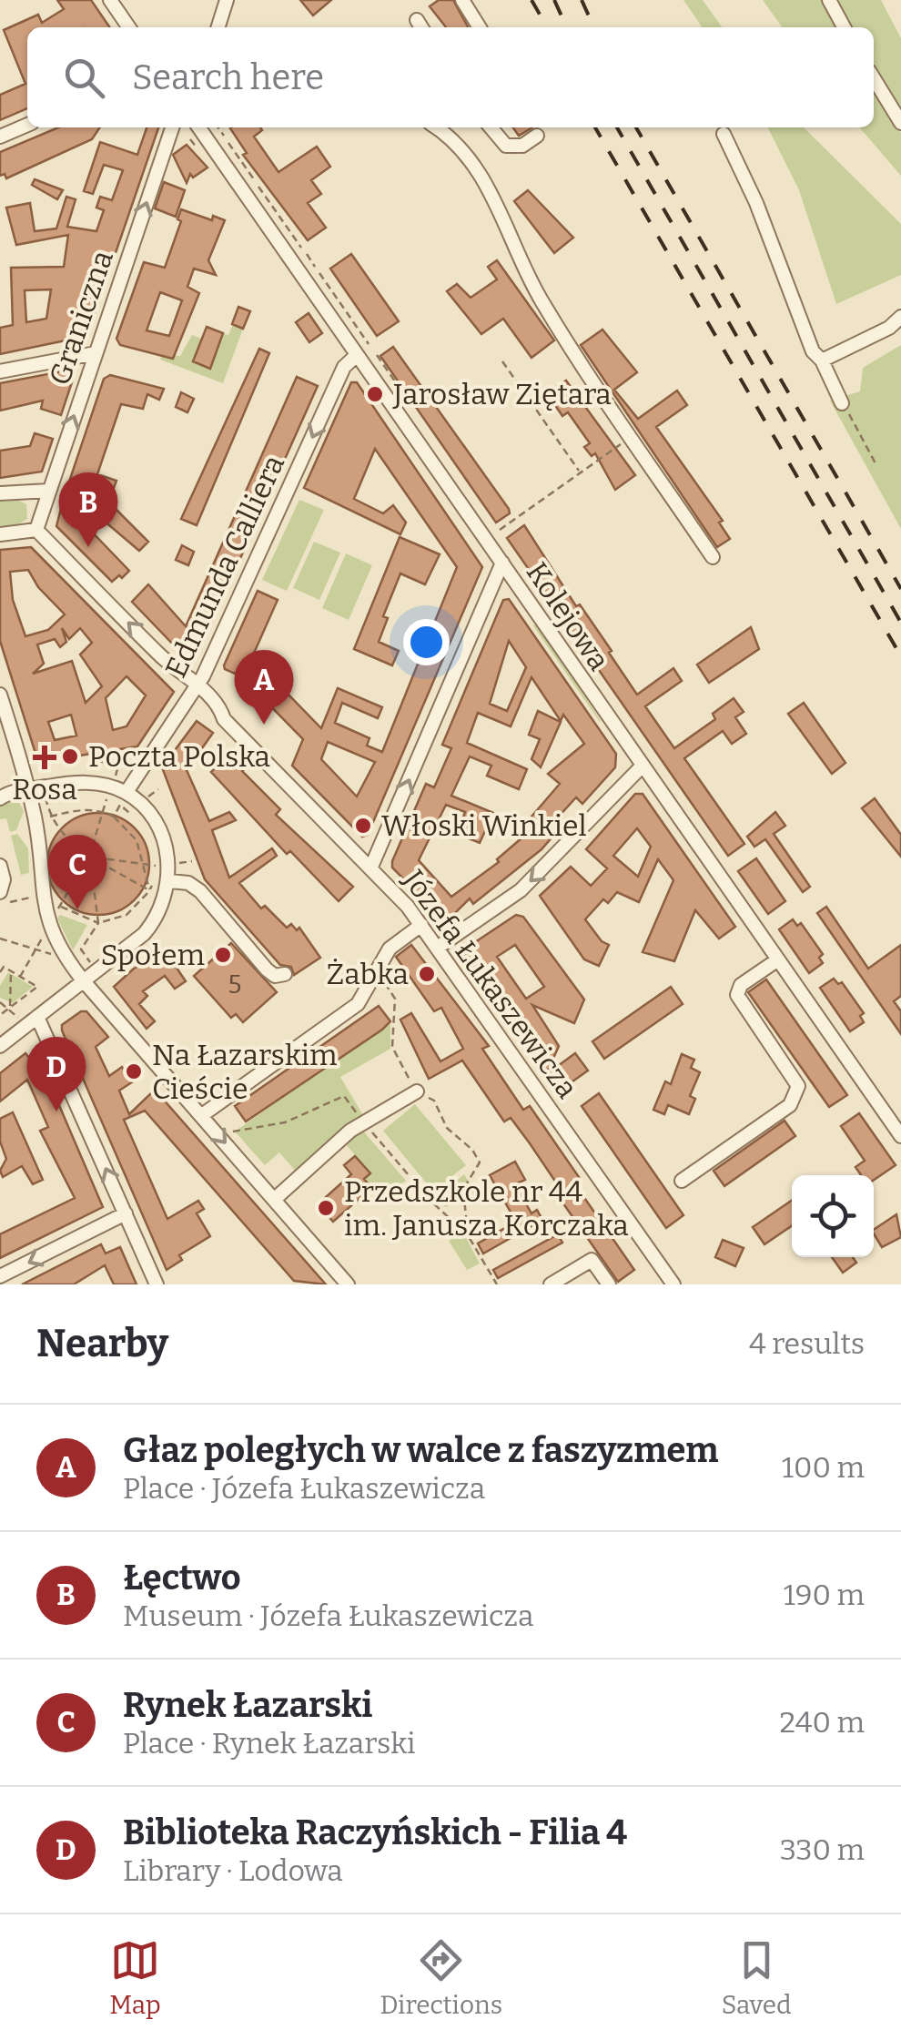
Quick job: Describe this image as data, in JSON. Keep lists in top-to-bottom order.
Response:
{
  "streets": {
    "street": [
      "Graniczna",
      "Edmunda Calliera",
      "Kolejowa",
      "Józefa Łukaszewicza"
    ]
  },
  "crossings": [
    ["Graniczna", "Józefa Łukaszewicza"],
    ["Edmunda Calliera", "Kolejowa"],
    ["Edmunda Calliera", "Józefa Łukaszewicza"]
  ],
  "one_way": ["Graniczna", "Edmunda Calliera"],
  "places": {
    "other": [
      "Jarosław Ziętara",
      "Poczta Polska",
      "Włoski Winkiel",
      "Społem",
      "Żabka",
      "Na Łazarskim Cieście",
      "Przedszkole nr 44 im. Janusza Korczaka"
    ],
    "health": ["Rosa"]
  },
  "house_numbers": ["5"],
  "page": {
    "search": "Search here",
    "pins": [
      "B",
      "A",
      "C",
      "D"
    ],
    "heading": ["Nearby", "4 results"],
    "list": [
      {
        "mark": "A",
        "name": "Głaz poległych w walce z faszyzmem",
        "note": "Place · Józefa Łukaszewicza",
        "value": "100 m"
      },
      {
        "mark": "B",
        "name": "Łęctwo",
        "note": "Museum · Józefa Łukaszewicza",
        "value": "190 m"
      },
      {
        "mark": "C",
        "name": "Rynek Łazarski",
        "note": "Place · Rynek Łazarski",
        "value": "240 m"
      },
      {
        "mark": "D",
        "name": "Biblioteka Raczyńskich - Filia 4",
        "note": "Library · Lodowa",
        "value": "330 m"
      }
    ],
    "nav": ["Map", "Directions", "Saved"]
  }
}
